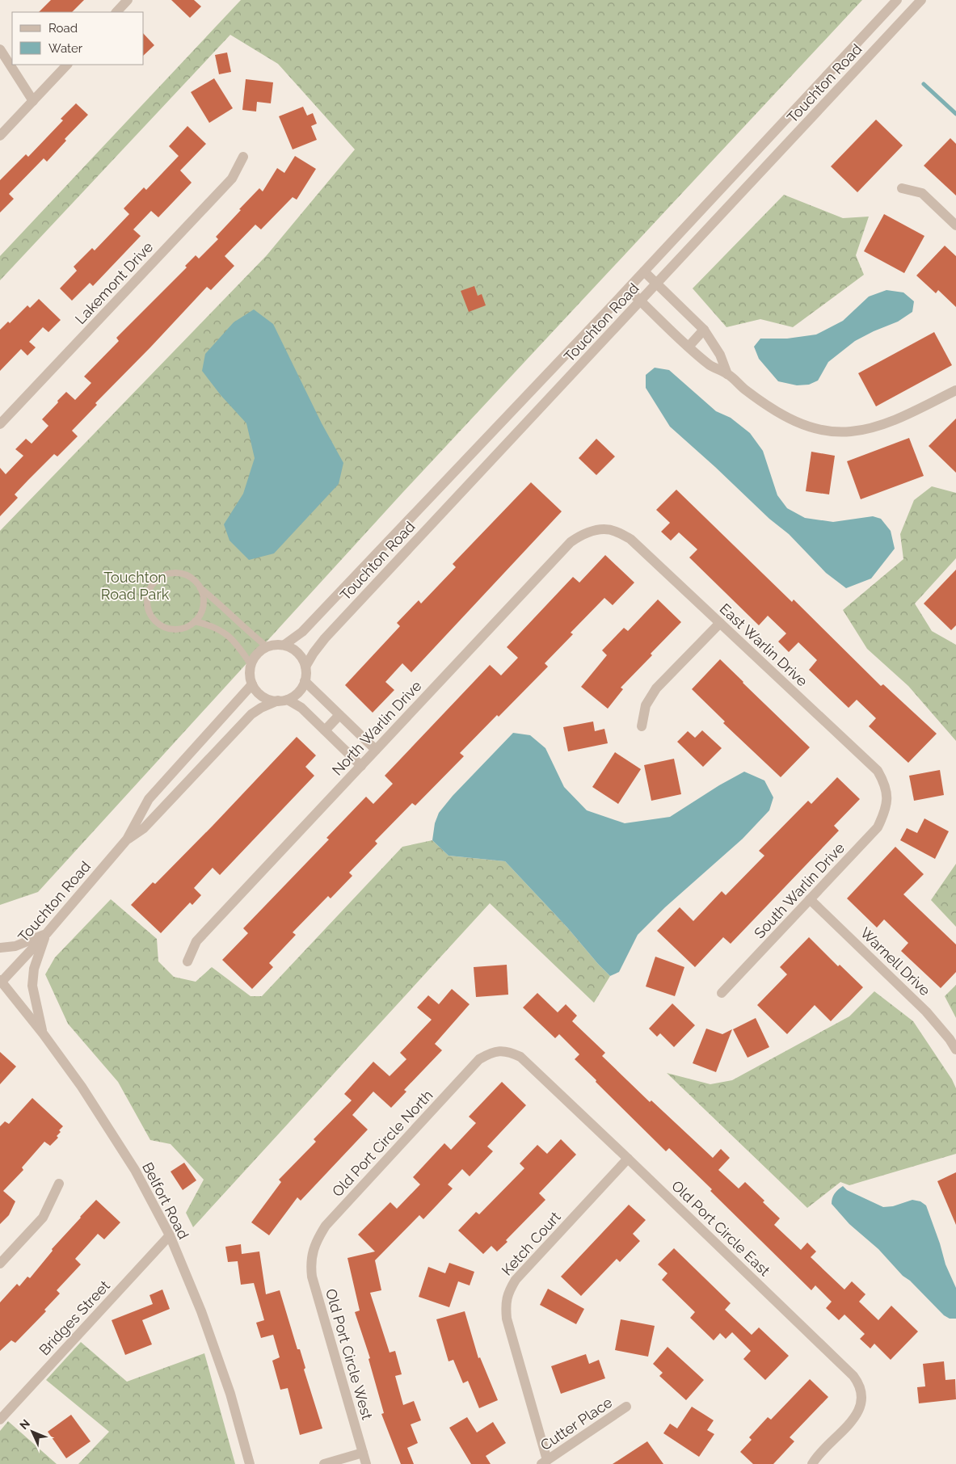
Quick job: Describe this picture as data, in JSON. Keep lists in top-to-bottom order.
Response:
{
  "streets": {
    "street": [
      "Touchton Road",
      "Lakemont Drive",
      "East Warlin Drive",
      "North Warlin Drive",
      "South Warlin Drive",
      "Warnell Drive",
      "Old Port Circle North",
      "Belfort Road",
      "Old Port Circle East",
      "Ketch Court",
      "Bridges Street",
      "Old Port Circle West",
      "Cutter Place"
    ]
  },
  "crossings": [
    ["Touchton Road", "Belfort Road"],
    ["East Warlin Drive", "North Warlin Drive"],
    ["East Warlin Drive", "South Warlin Drive"],
    ["South Warlin Drive", "Warnell Drive"],
    ["Old Port Circle North", "Old Port Circle East"],
    ["Old Port Circle North", "Old Port Circle West"],
    ["Belfort Road", "Bridges Street"],
    ["Old Port Circle East", "Ketch Court"],
    ["Ketch Court", "Cutter Place"]
  ],
  "parks": ["Touchton Road Park"],
  "legend": ["Road", "Water"],
  "north": "top left"
}
